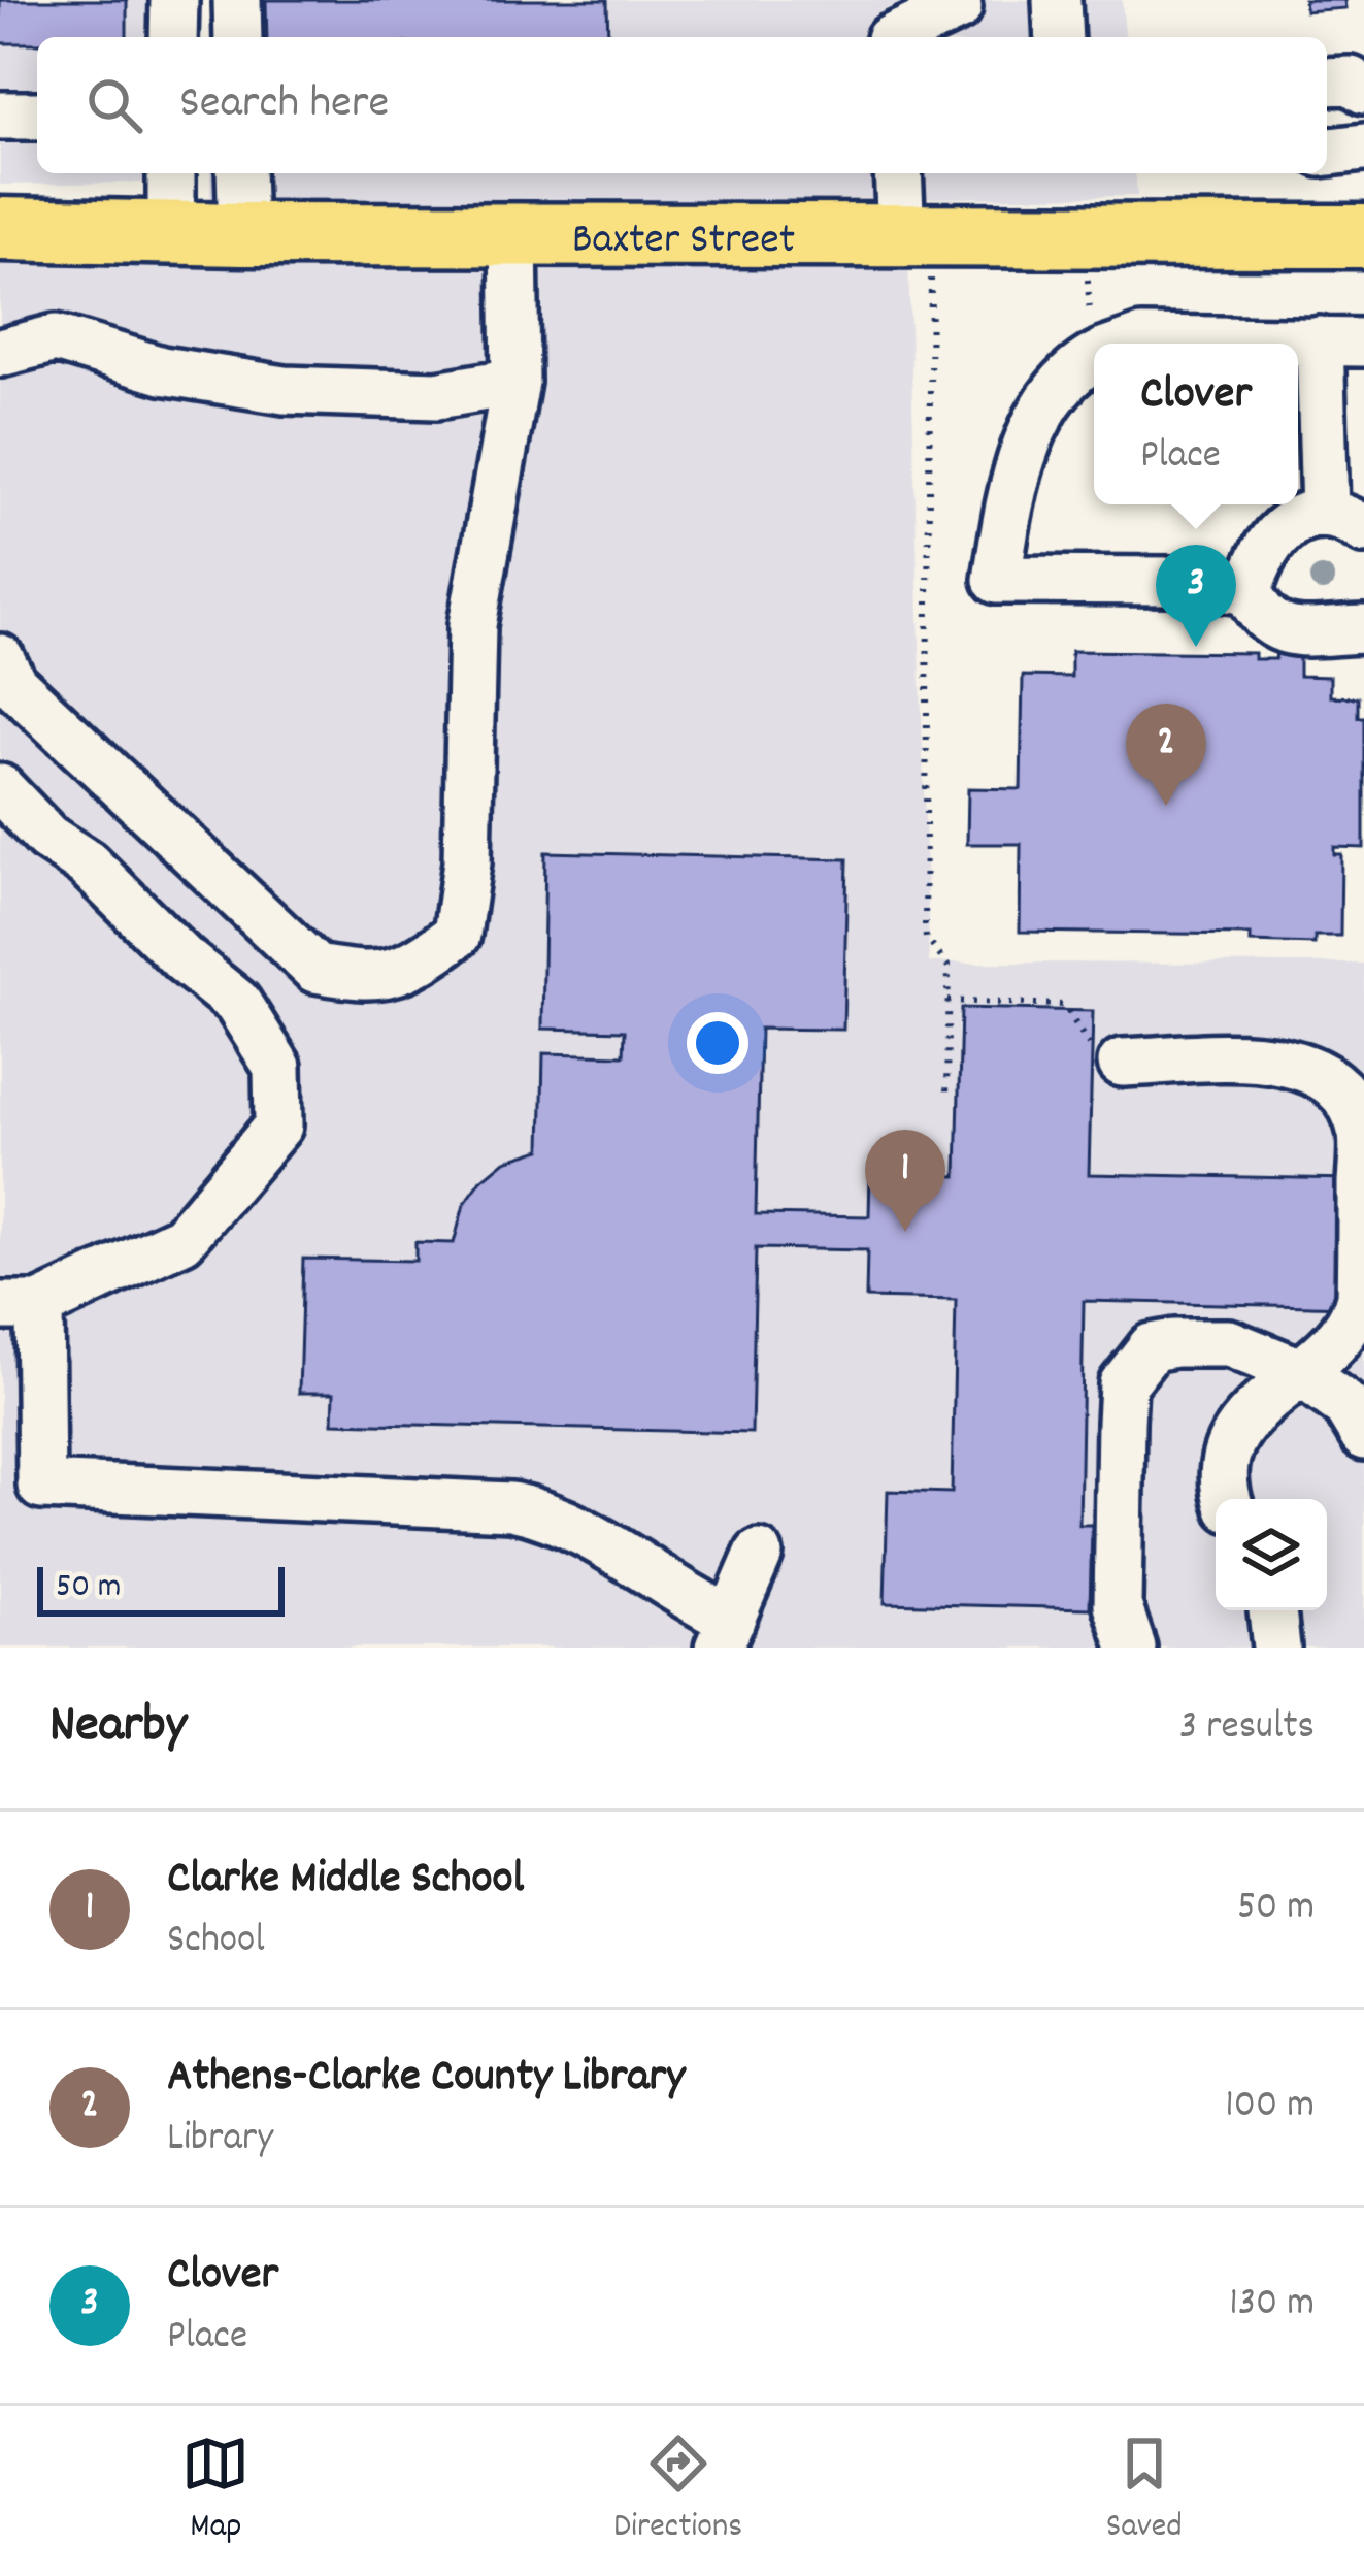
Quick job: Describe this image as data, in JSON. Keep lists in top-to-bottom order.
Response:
{
  "streets": {
    "main road": ["Baxter Street"]
  },
  "scale_bar": "50 m",
  "page": {
    "search": "Search here",
    "popup": ["Clover", "Place"],
    "pins": ["3", "2", "1"],
    "scale": "50 m",
    "heading": ["Nearby", "3 results"],
    "list": [
      {
        "mark": "1",
        "name": "Clarke Middle School",
        "note": "School",
        "value": "50 m"
      },
      {
        "mark": "2",
        "name": "Athens-Clarke County Library",
        "note": "Library",
        "value": "100 m"
      },
      {
        "mark": "3",
        "name": "Clover",
        "note": "Place",
        "value": "130 m"
      }
    ],
    "nav": ["Map", "Directions", "Saved"]
  }
}
